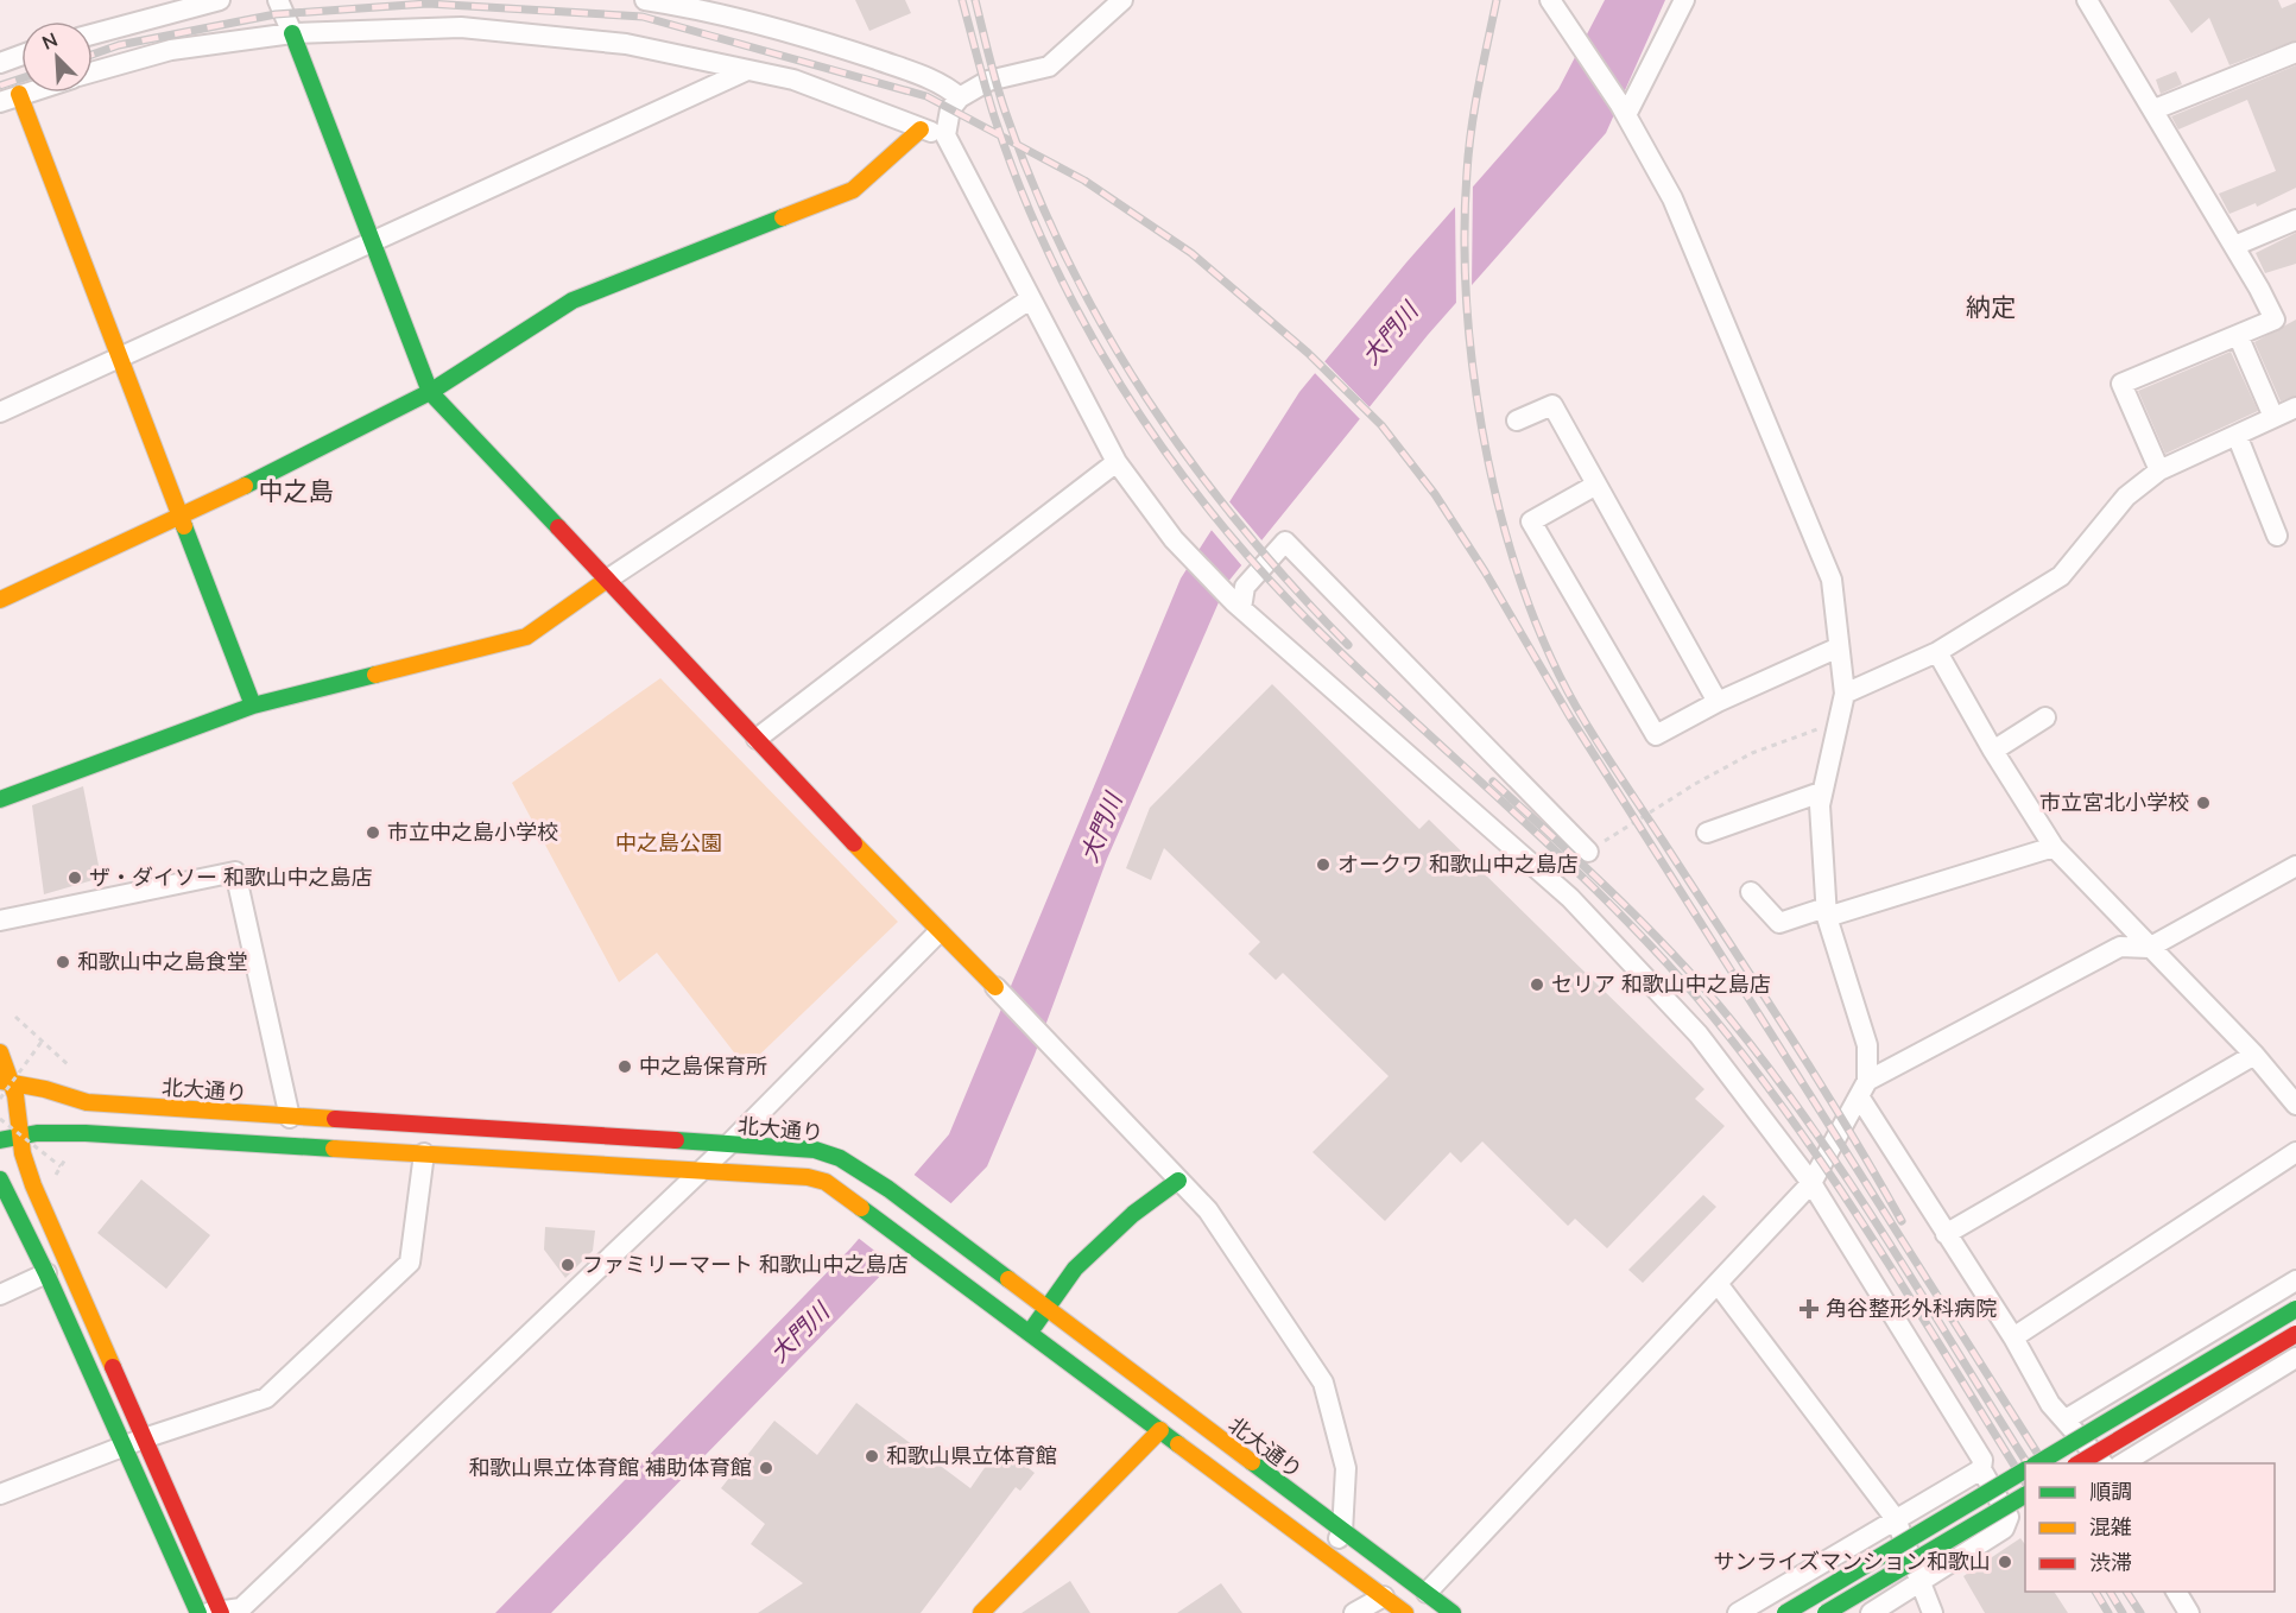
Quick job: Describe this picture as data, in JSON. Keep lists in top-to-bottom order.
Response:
{
  "streets": {
    "street": ["北大通り"]
  },
  "districts": ["納定", "中之島"],
  "water": ["大門川"],
  "parks": ["中之島公園"],
  "places": {
    "other": [
      "市立宮北小学校",
      "市立中之島小学校",
      "オークワ 和歌山中之島店",
      "ザ・ダイソー 和歌山中之島店",
      "和歌山中之島食堂",
      "セリア 和歌山中之島店",
      "中之島保育所",
      "ファミリーマート 和歌山中之島店",
      "和歌山県立体育館",
      "和歌山県立体育館 補助体育館",
      "サンライズマンション和歌山"
    ],
    "health": ["角谷整形外科病院"]
  },
  "legend": ["順調", "混雑", "渋滞"],
  "north": "top left"
}
